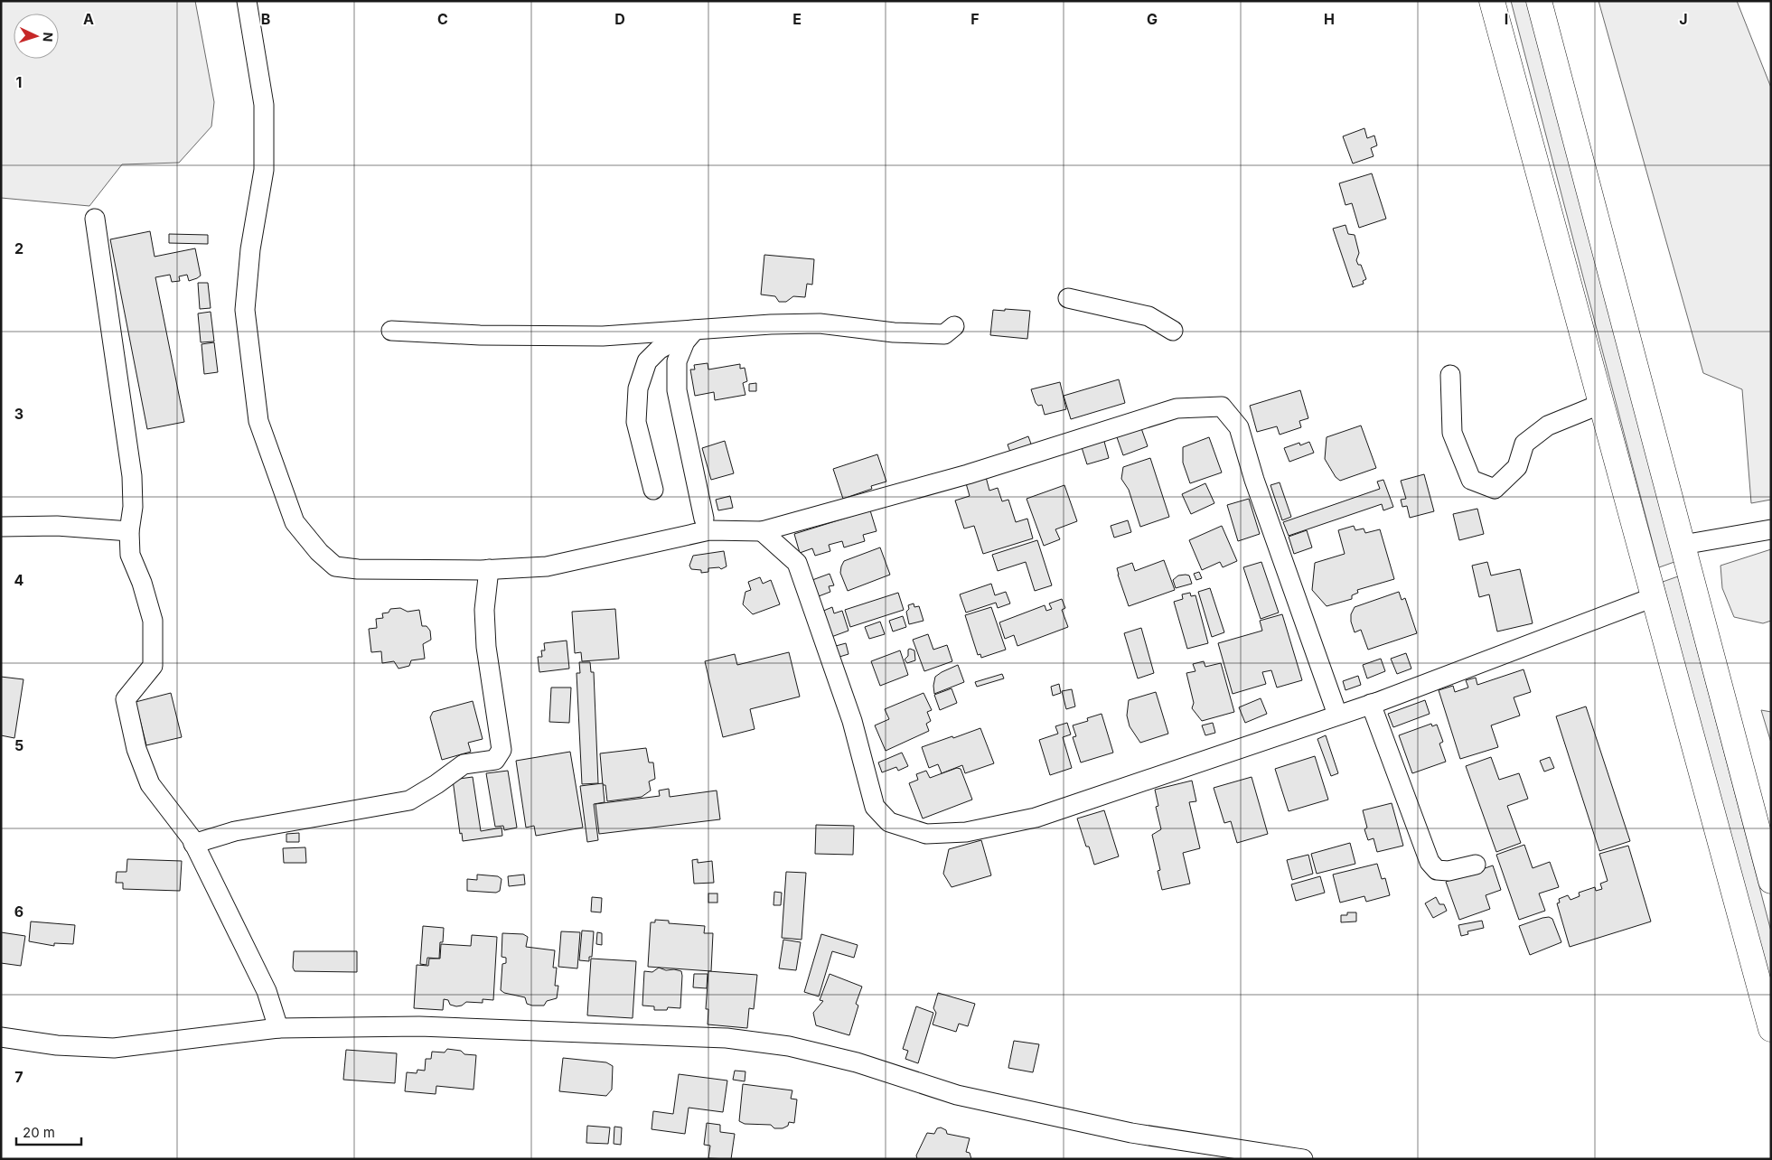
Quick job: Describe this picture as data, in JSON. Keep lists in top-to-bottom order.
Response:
{
  "scale_bar": "20 m",
  "north": "right",
  "grid": {
    "columns": [
      "A",
      "B",
      "C",
      "D",
      "E",
      "F",
      "G",
      "H",
      "I",
      "J"
    ],
    "rows": [
      "1",
      "2",
      "3",
      "4",
      "5",
      "6",
      "7"
    ]
  }
}
